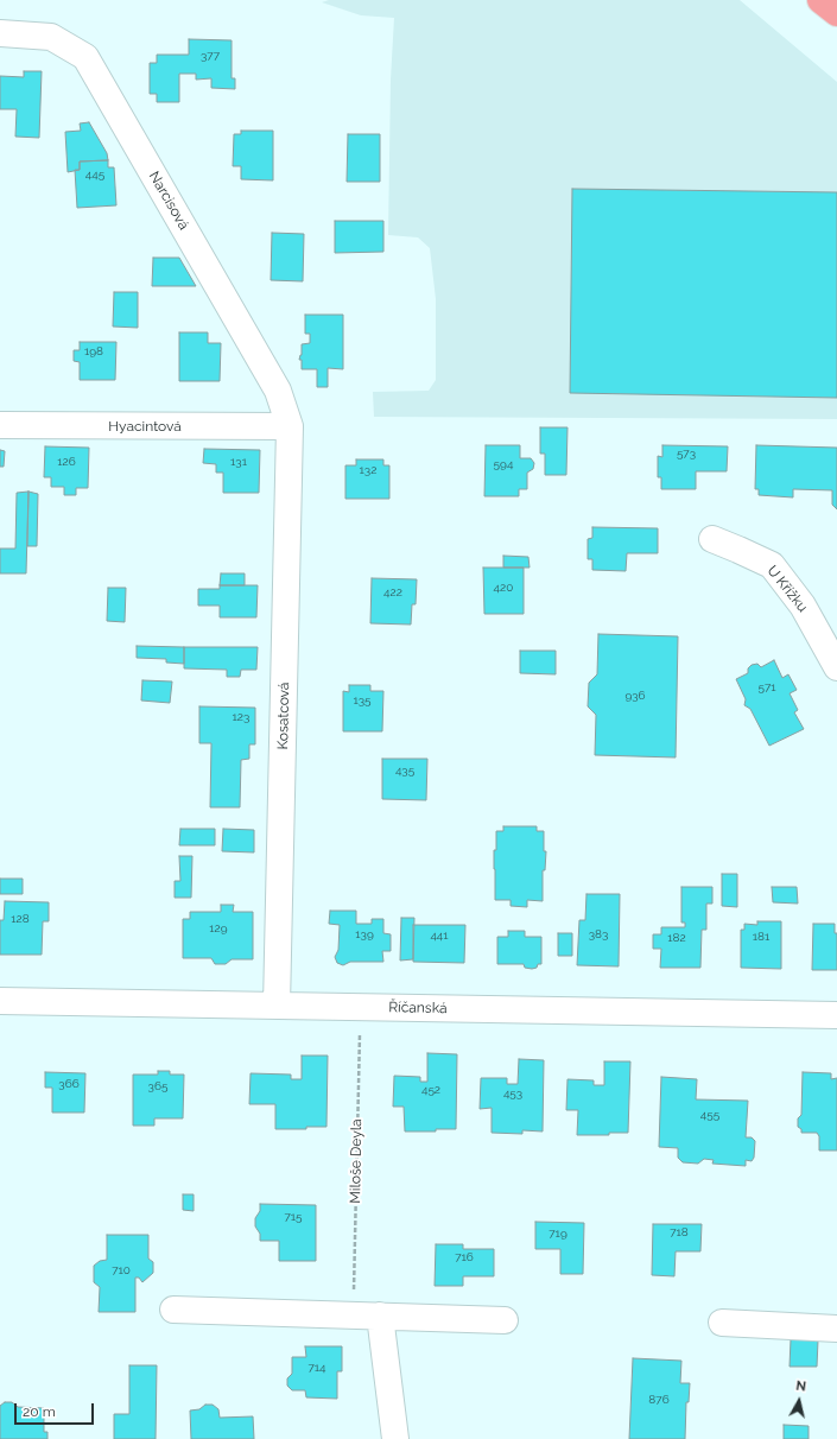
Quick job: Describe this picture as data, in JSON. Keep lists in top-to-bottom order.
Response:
{
  "streets": {
    "street": [
      "Narcisová",
      "Hyacintová",
      "U Křížku",
      "Kosatcová",
      "Říčanská"
    ],
    "path": ["Miloše Deyla"]
  },
  "crossings": [
    ["Narcisová", "Hyacintová"],
    ["Narcisová", "Kosatcová"],
    ["Hyacintová", "Kosatcová"],
    ["Kosatcová", "Říčanská"],
    ["Říčanská", "Miloše Deyla"]
  ],
  "house_numbers": [
    "377",
    "445",
    "198",
    "573",
    "126",
    "131",
    "594",
    "132",
    "420",
    "422",
    "571",
    "936",
    "135",
    "123",
    "435",
    "128",
    "129",
    "139",
    "383",
    "441",
    "181",
    "182",
    "366",
    "365",
    "452",
    "453",
    "455",
    "715",
    "718",
    "719",
    "716",
    "710",
    "714",
    "876"
  ],
  "scale_bar": "20 m",
  "north": "top"
}
